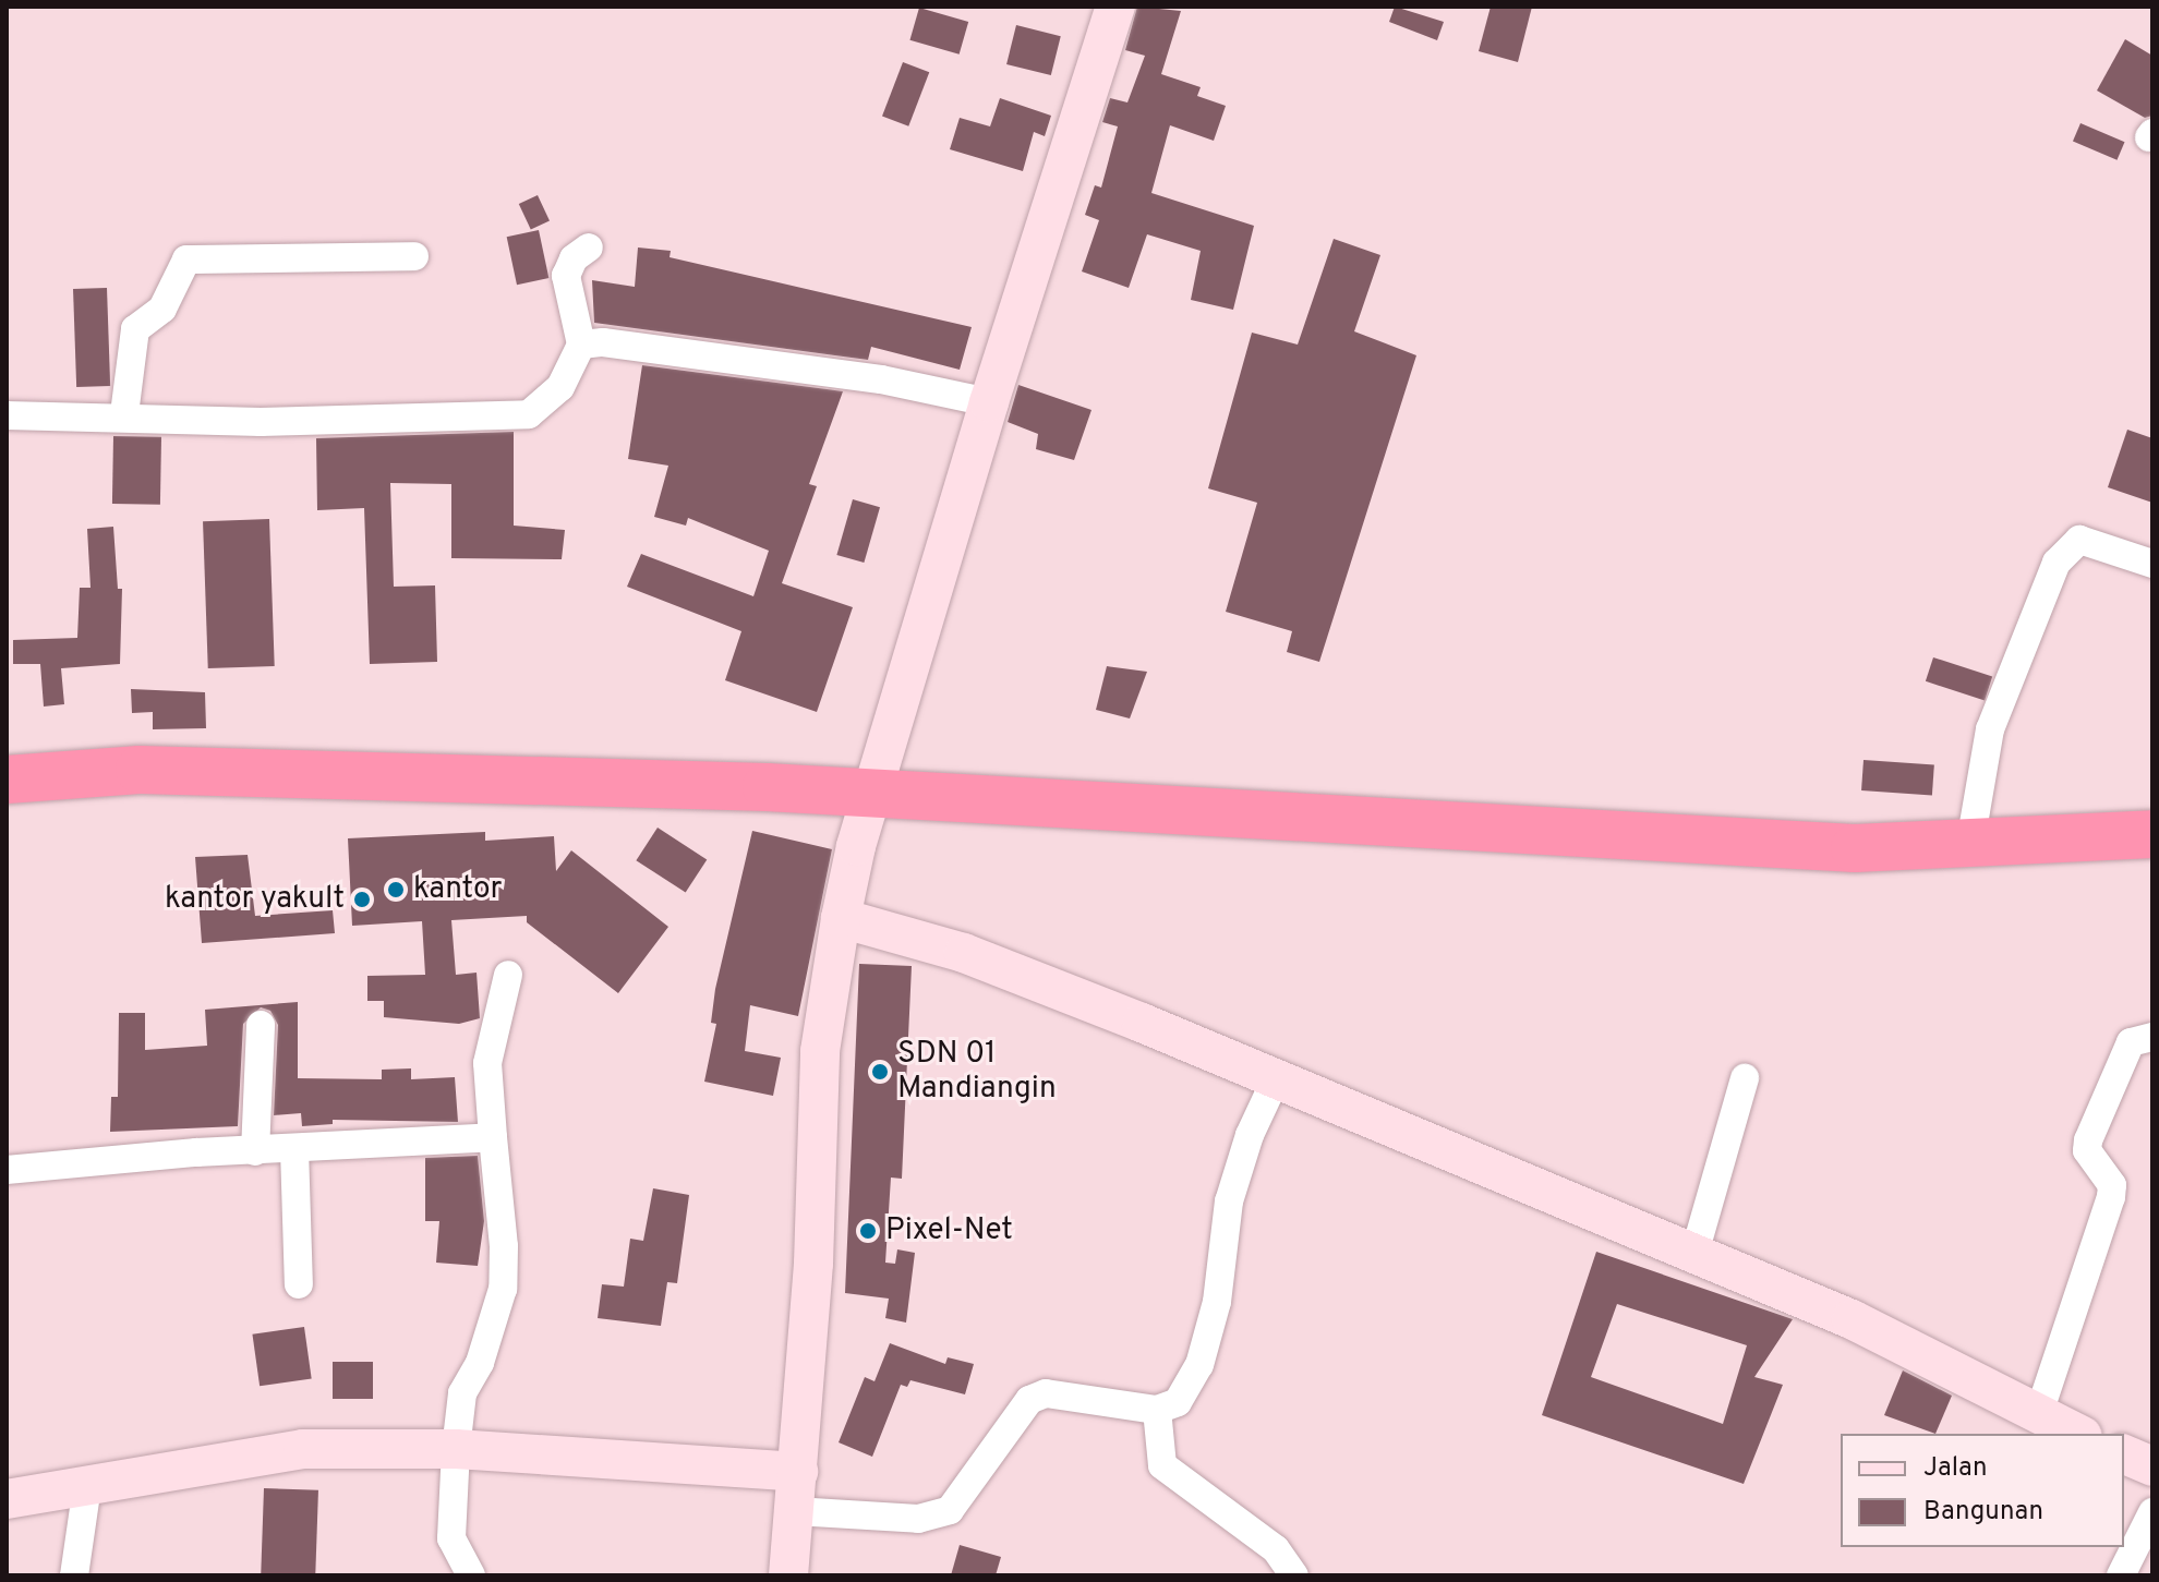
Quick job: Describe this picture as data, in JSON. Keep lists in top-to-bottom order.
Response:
{
  "places": [
    "kantor",
    "kantor yakult",
    "SDN 01 Mandiangin",
    "Pixel-Net"
  ],
  "legend": ["Jalan", "Bangunan"]
}
